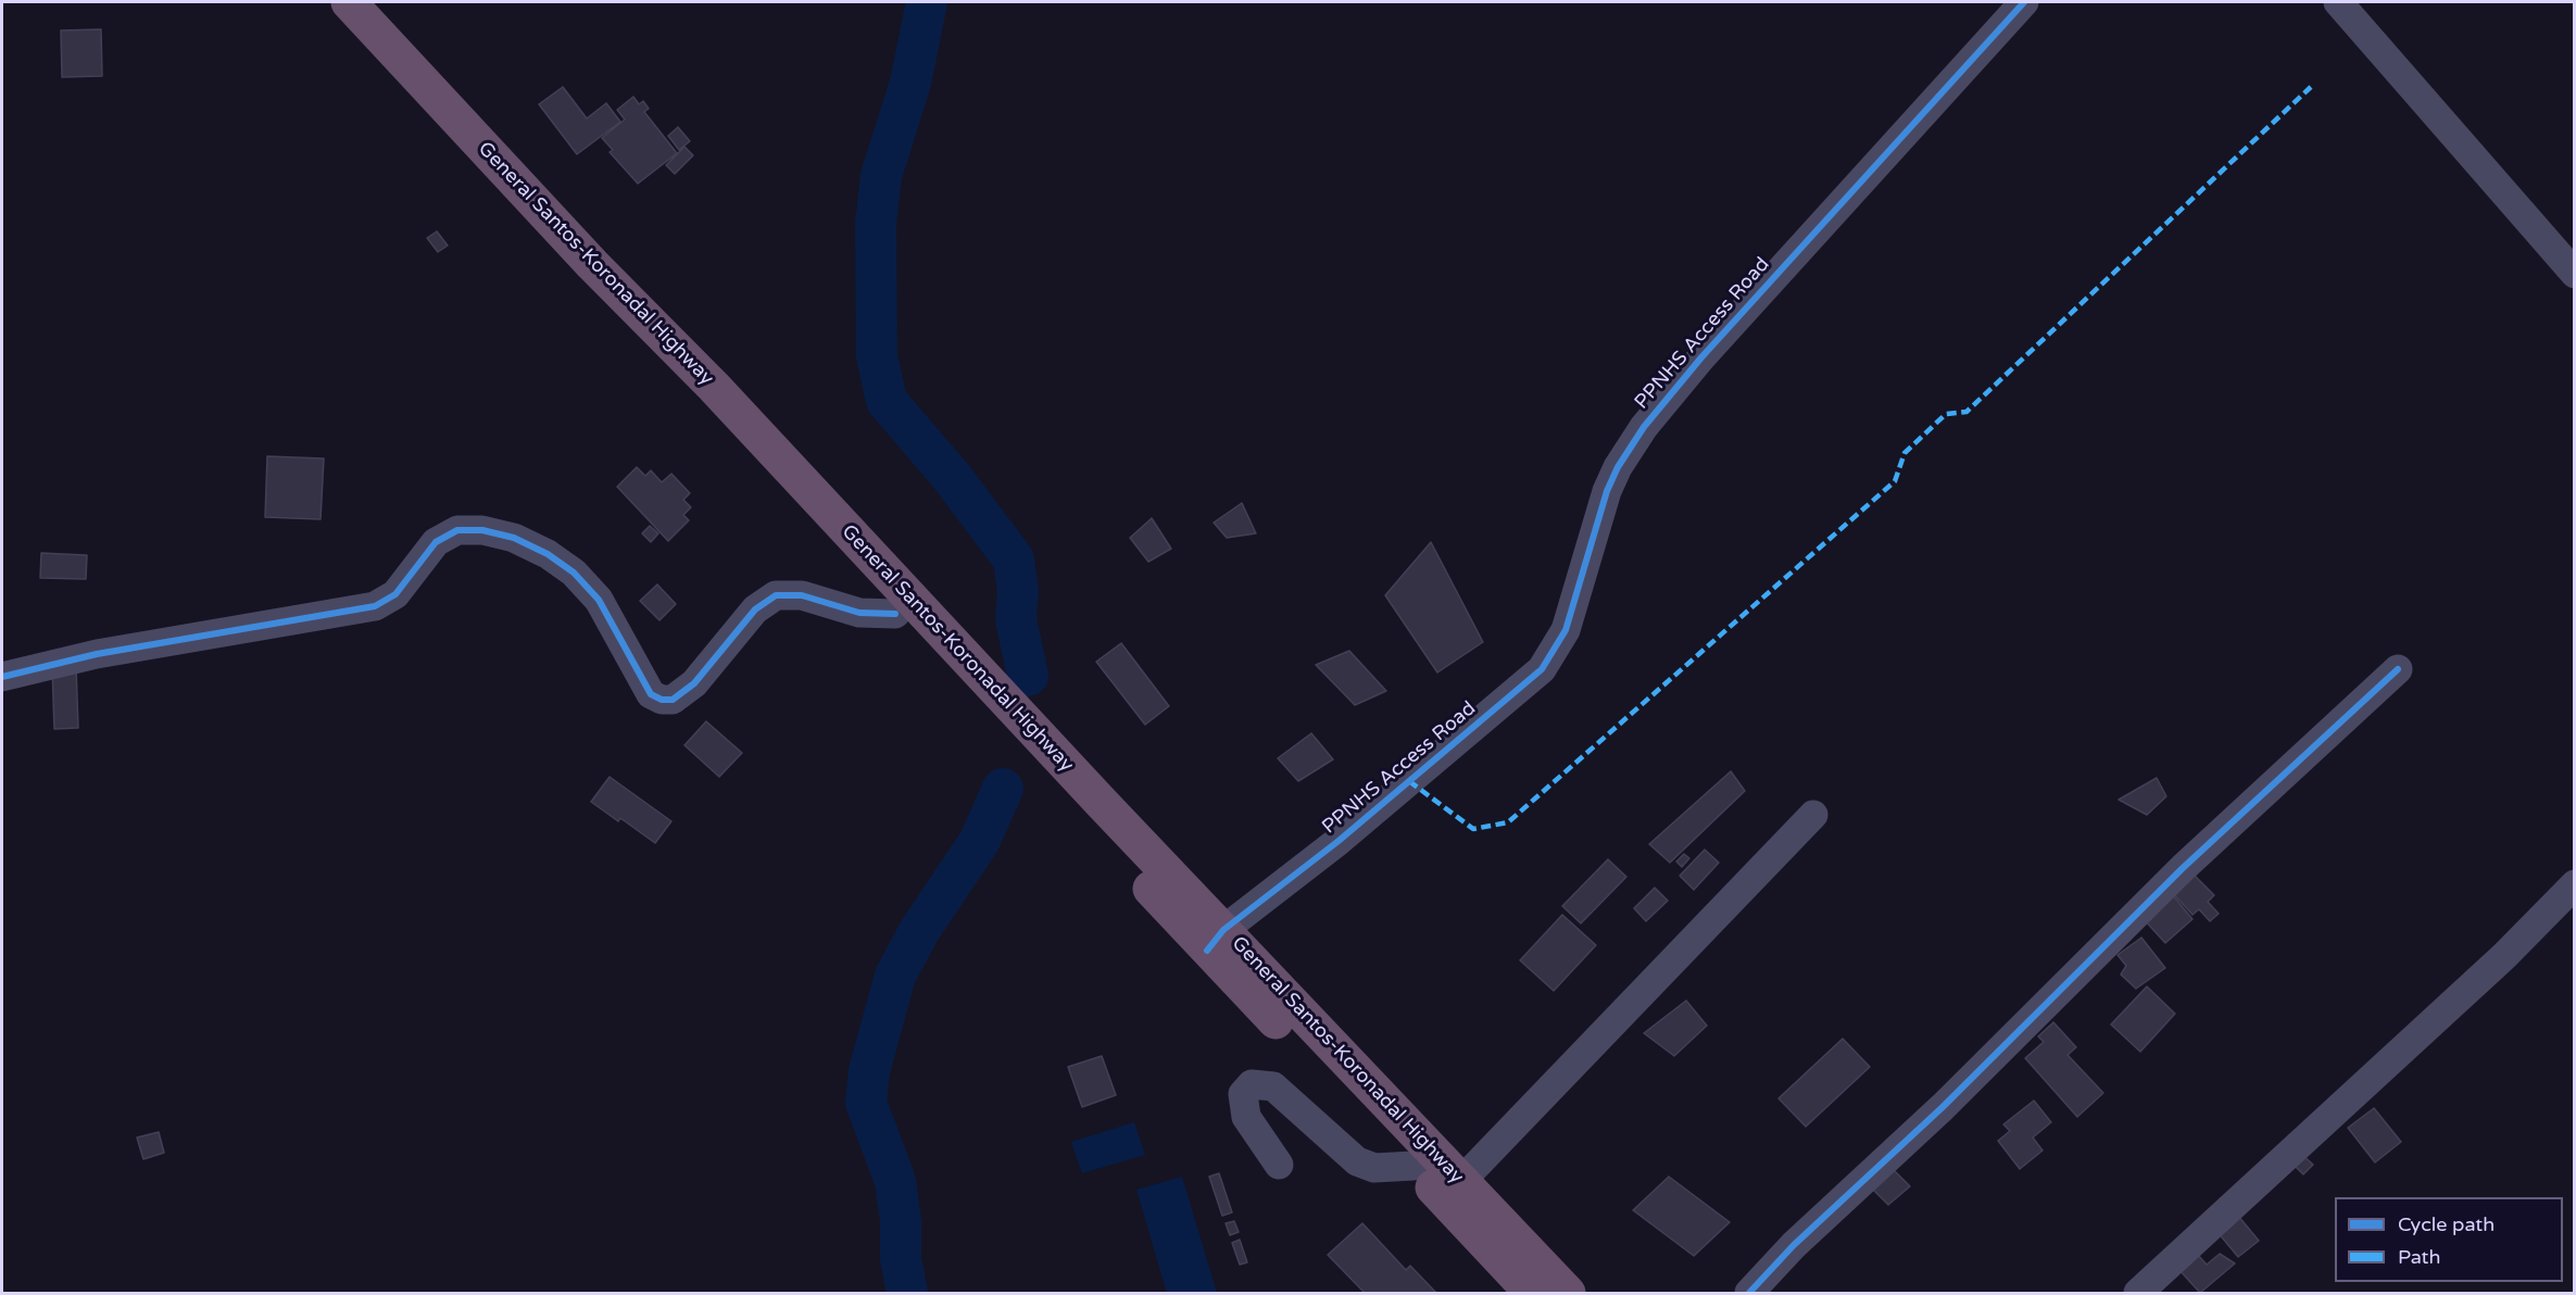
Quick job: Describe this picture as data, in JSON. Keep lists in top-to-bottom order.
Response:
{
  "streets": {
    "highway": ["General Santos-Koronadal Highway"],
    "street": ["PPNHS Access Road"]
  },
  "crossings": [
    ["General Santos-Koronadal Highway", "PPNHS Access Road"]
  ],
  "legend": ["Cycle path", "Path"]
}
